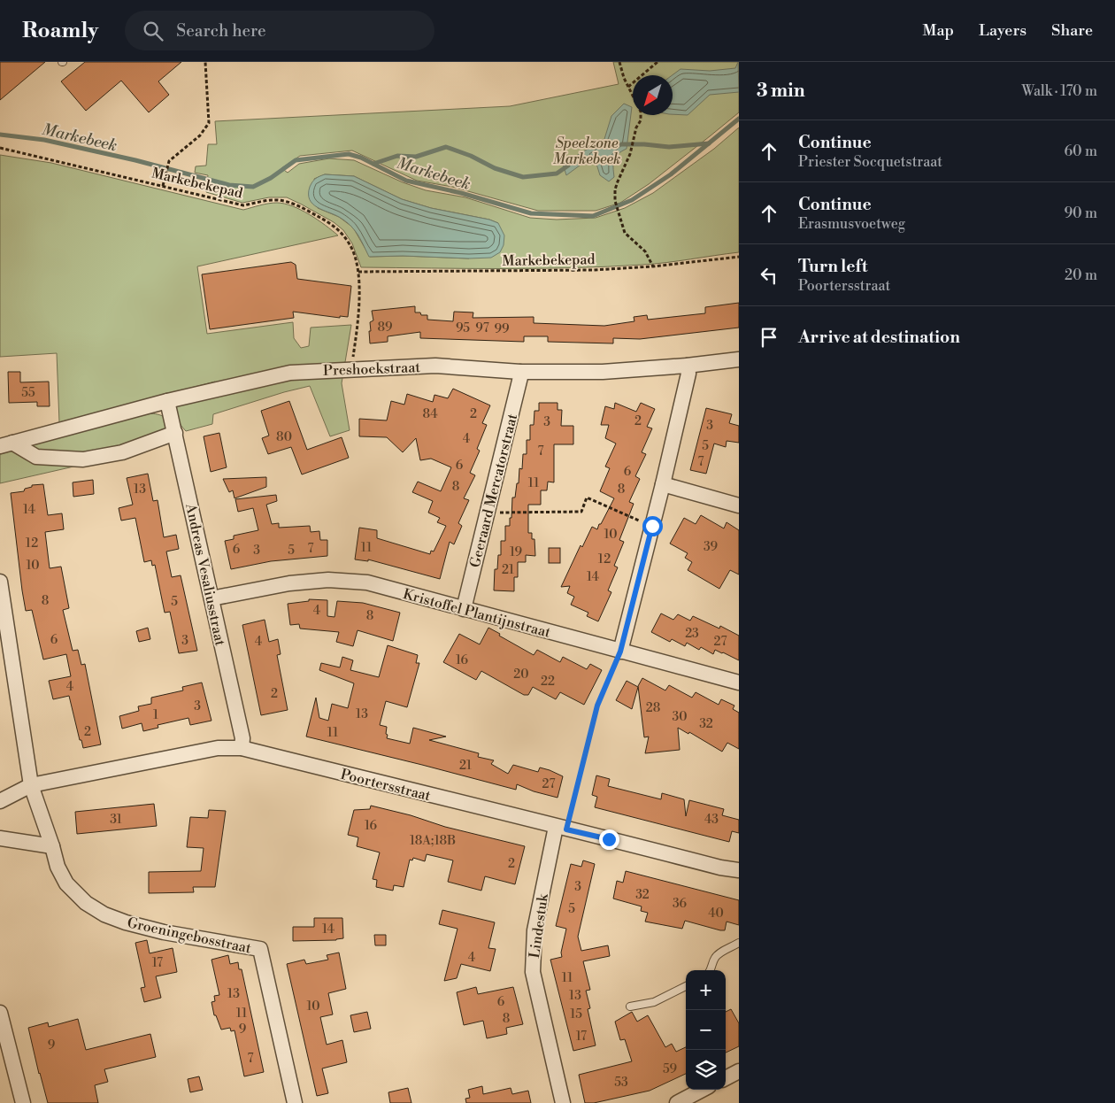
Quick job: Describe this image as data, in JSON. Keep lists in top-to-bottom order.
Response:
{
  "streets": {
    "street": [
      "Preshoekstraat",
      "Geeraard Mercatorstraat",
      "Andreas Vesaliusstraat",
      "Kristoffel Plantijnstraat",
      "Poortersstraat",
      "Lindestuk",
      "Groeningebosstraat"
    ],
    "path": ["Markebekepad"]
  },
  "crossings": [
    ["Markebekepad", "Preshoekstraat"],
    ["Preshoekstraat", "Geeraard Mercatorstraat"],
    ["Preshoekstraat", "Andreas Vesaliusstraat"],
    ["Geeraard Mercatorstraat", "Kristoffel Plantijnstraat"],
    ["Andreas Vesaliusstraat", "Kristoffel Plantijnstraat"],
    ["Andreas Vesaliusstraat", "Poortersstraat"],
    ["Poortersstraat", "Lindestuk"],
    ["Poortersstraat", "Groeningebosstraat"]
  ],
  "water": ["Markebeek"],
  "parks": ["Speelzone Markebeek"],
  "house_numbers": [
    "89",
    "95",
    "97",
    "99",
    "55",
    "84",
    "2",
    "2",
    "3",
    "3",
    "80",
    "4",
    "5",
    "7",
    "7",
    "6",
    "6",
    "11",
    "8",
    "13",
    "8",
    "14",
    "10",
    "12",
    "39",
    "11",
    "7",
    "6",
    "3",
    "5",
    "19",
    "12",
    "10",
    "21",
    "14",
    "8",
    "5",
    "4",
    "8",
    "23",
    "6",
    "3",
    "4",
    "27",
    "16",
    "20",
    "22",
    "4",
    "2",
    "3",
    "28",
    "13",
    "1",
    "30",
    "32",
    "2",
    "11",
    "21",
    "27",
    "31",
    "43",
    "16",
    "18A;18B",
    "2",
    "3",
    "32",
    "36",
    "5",
    "40",
    "14",
    "4",
    "17",
    "11",
    "13",
    "13",
    "6",
    "10",
    "11",
    "15",
    "8",
    "9",
    "17",
    "9",
    "7",
    "59",
    "53"
  ],
  "north": "bottom left",
  "page": {
    "header": "Roamly",
    "search": "Search here",
    "nav": ["Map", "Layers", "Share"],
    "heading": ["3 min", "Walk · 170 m"],
    "list": [
      ["Continue", "Priester Socquetstraat", "60 m"],
      ["Continue", "Erasmusvoetweg", "90 m"],
      ["Turn left", "Poortersstraat", "20 m"],
      "Arrive at destination"
    ],
    "map_buttons": ["+", "−"]
  }
}
